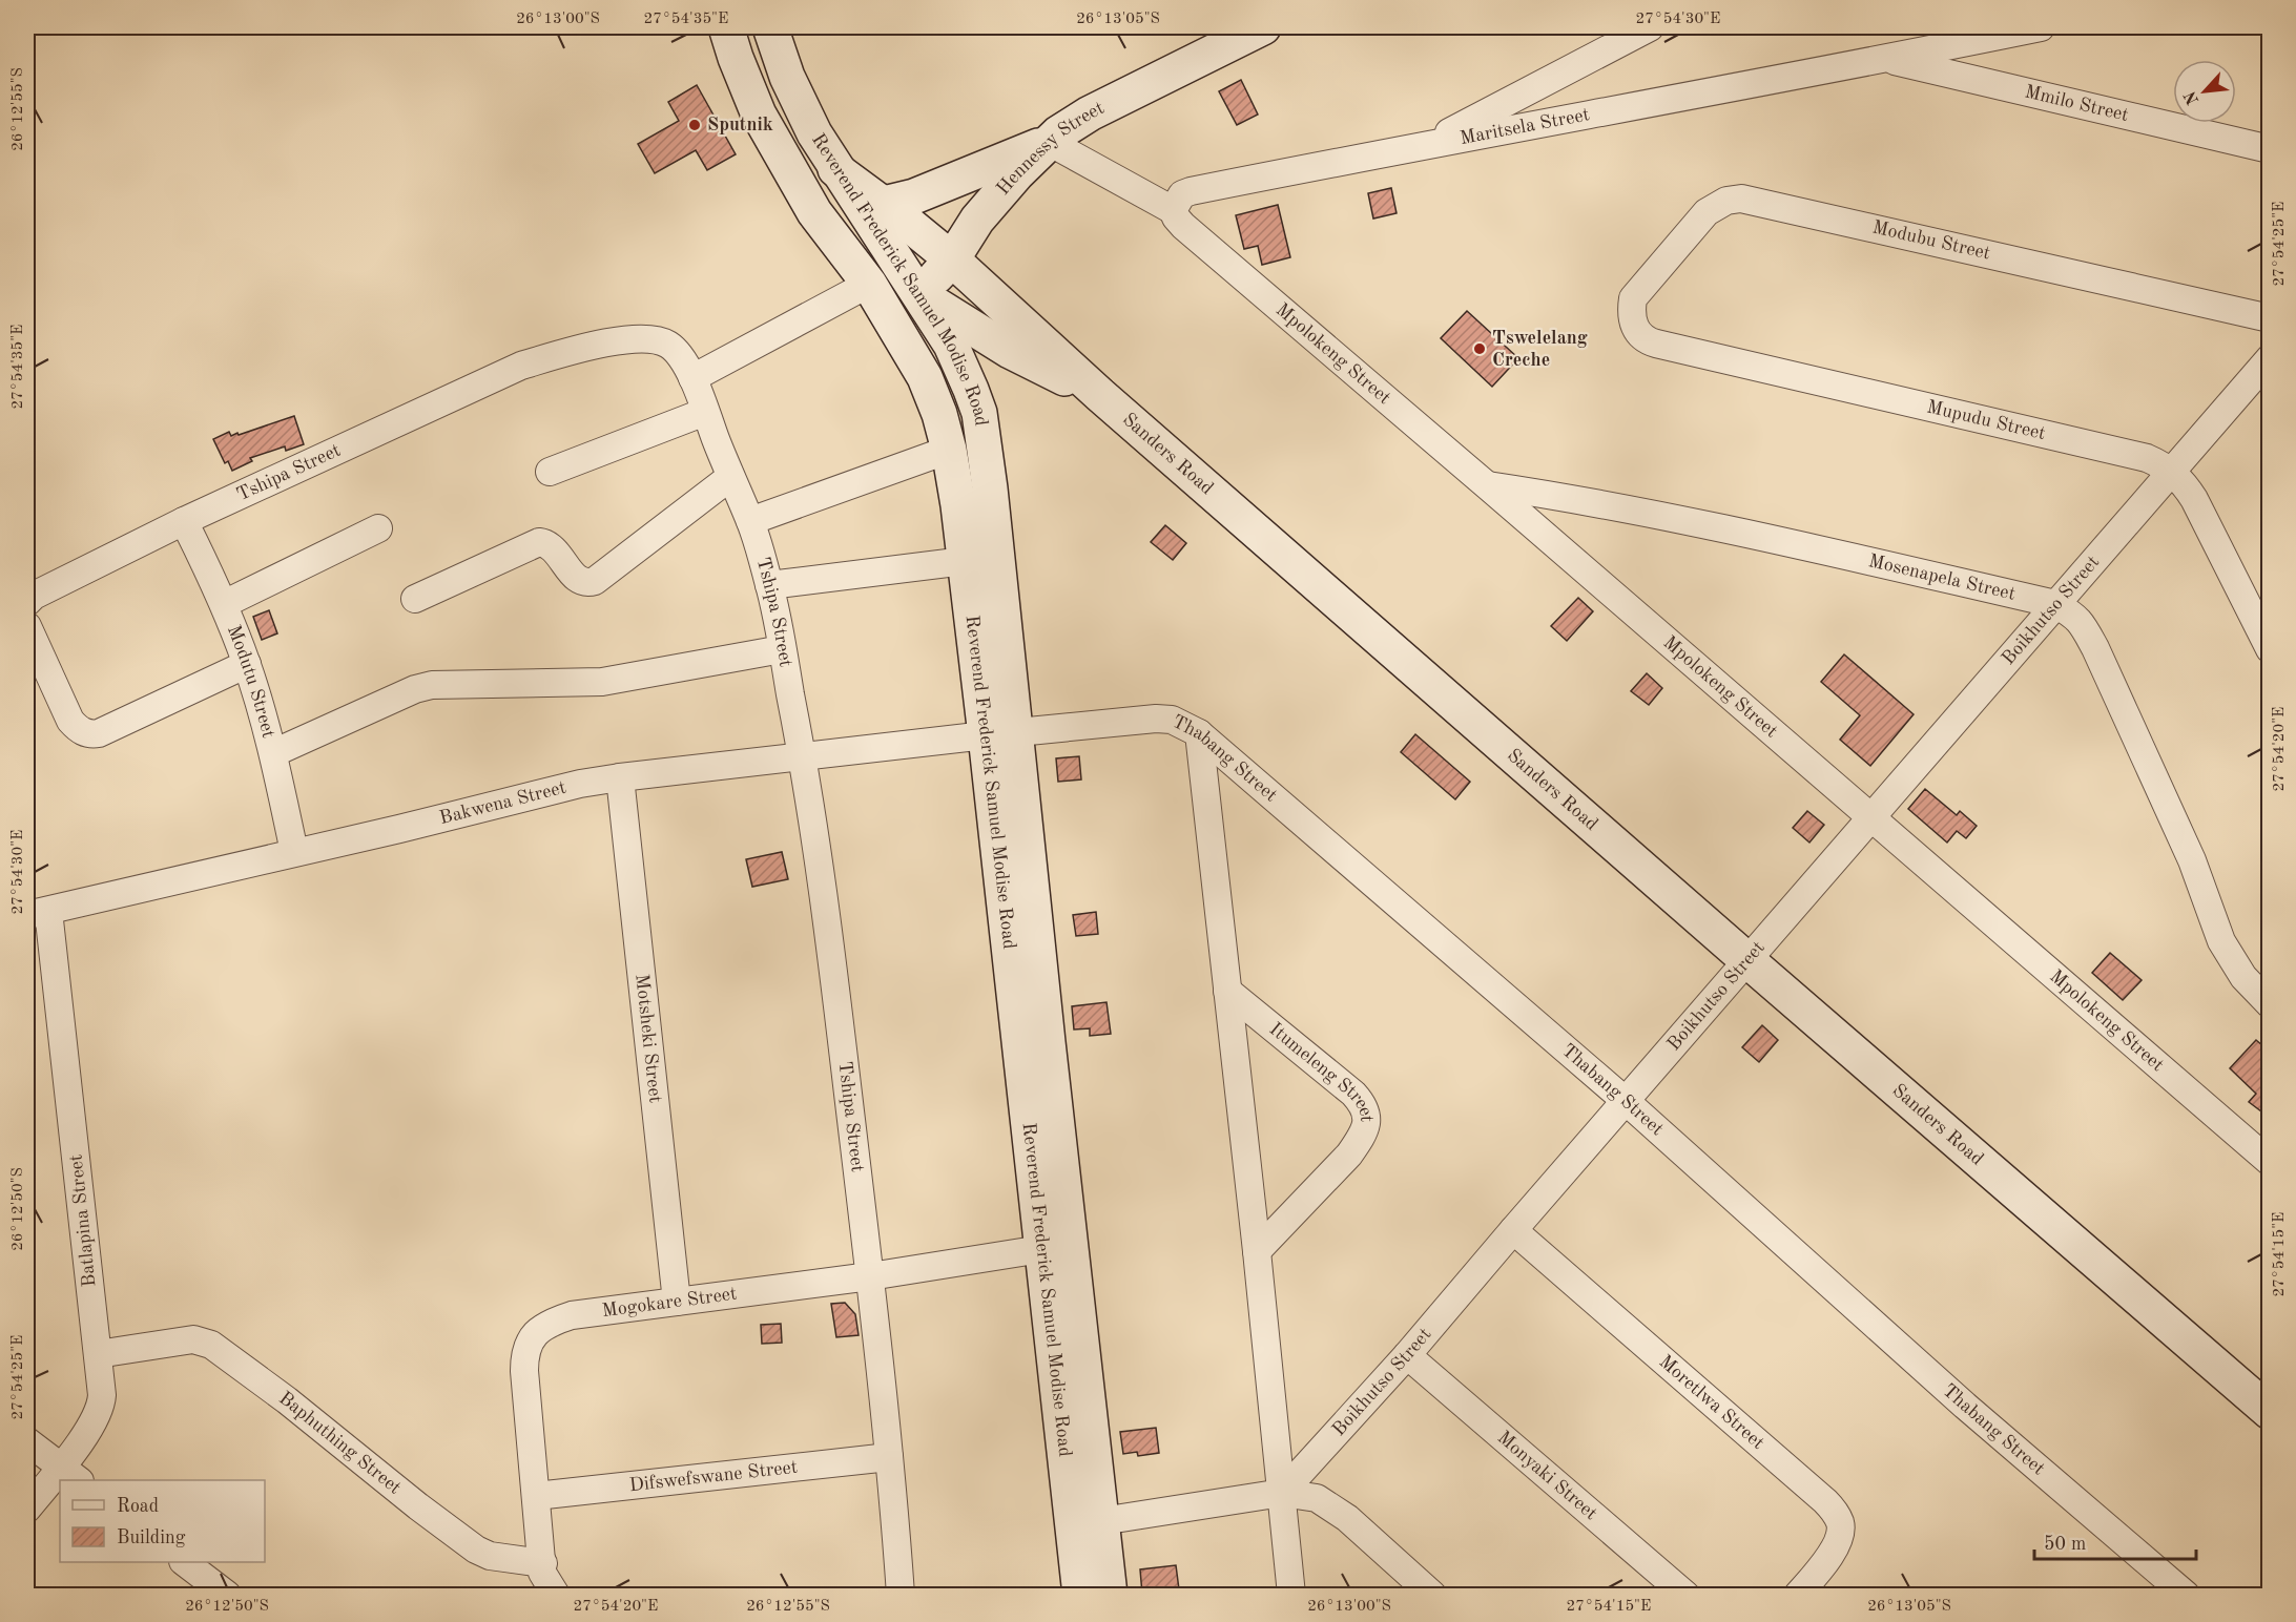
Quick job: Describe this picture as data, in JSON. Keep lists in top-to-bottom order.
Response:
{
  "streets": {
    "main road": ["Hennessy Street", "Reverend Frederick Samuel Modise Road", "Sanders Road"],
    "street": [
      "Mmilo Street",
      "Maritsela Street",
      "Modubu Street",
      "Mpolokeng Street",
      "Mupudu Street",
      "Tshipa Street",
      "Mosenapela Street",
      "Boikhutso Street",
      "Modutu Street",
      "Thabang Street",
      "Bakwena Street",
      "Motsheki Street",
      "Itumeleng Street",
      "Batlapina Street",
      "Mogokare Street",
      "Moretlwa Street",
      "Baphuthing Street",
      "Monyaki Street",
      "Difswefswane Street"
    ]
  },
  "crossings": [
    ["Mmilo Street", "Maritsela Street"],
    ["Maritsela Street", "Mpolokeng Street"],
    ["Hennessy Street", "Reverend Frederick Samuel Modise Road"],
    ["Hennessy Street", "Sanders Road"],
    ["Modubu Street", "Mupudu Street"],
    ["Reverend Frederick Samuel Modise Road", "Sanders Road"],
    ["Reverend Frederick Samuel Modise Road", "Thabang Street"],
    ["Reverend Frederick Samuel Modise Road", "Bakwena Street"],
    ["Reverend Frederick Samuel Modise Road", "Mogokare Street"],
    ["Mpolokeng Street", "Mosenapela Street"],
    ["Mpolokeng Street", "Boikhutso Street"],
    ["Mupudu Street", "Boikhutso Street"],
    ["Sanders Road", "Boikhutso Street"],
    ["Tshipa Street", "Modutu Street"],
    ["Tshipa Street", "Bakwena Street"],
    ["Tshipa Street", "Mogokare Street"],
    ["Tshipa Street", "Difswefswane Street"],
    ["Mosenapela Street", "Boikhutso Street"],
    ["Boikhutso Street", "Thabang Street"],
    ["Boikhutso Street", "Itumeleng Street"],
    ["Boikhutso Street", "Moretlwa Street"],
    ["Boikhutso Street", "Monyaki Street"],
    ["Modutu Street", "Bakwena Street"],
    ["Thabang Street", "Bakwena Street"],
    ["Thabang Street", "Itumeleng Street"],
    ["Bakwena Street", "Motsheki Street"],
    ["Bakwena Street", "Batlapina Street"],
    ["Motsheki Street", "Mogokare Street"],
    ["Batlapina Street", "Baphuthing Street"],
    ["Mogokare Street", "Baphuthing Street"],
    ["Mogokare Street", "Difswefswane Street"]
  ],
  "places": ["Sputnik", "Tswelelang Creche"],
  "legend": ["Road", "Building"],
  "scale_bar": "50 m",
  "north": "bottom left",
  "coordinates": [
    "26°13'00\"S",
    "27°54'35\"E",
    "26°13'05\"S",
    "27°54'30\"E",
    "26°12'55\"S",
    "27°54'25\"E",
    "27°54'20\"E",
    "26°12'50\"S",
    "27°54'15\"E"
  ]
}
